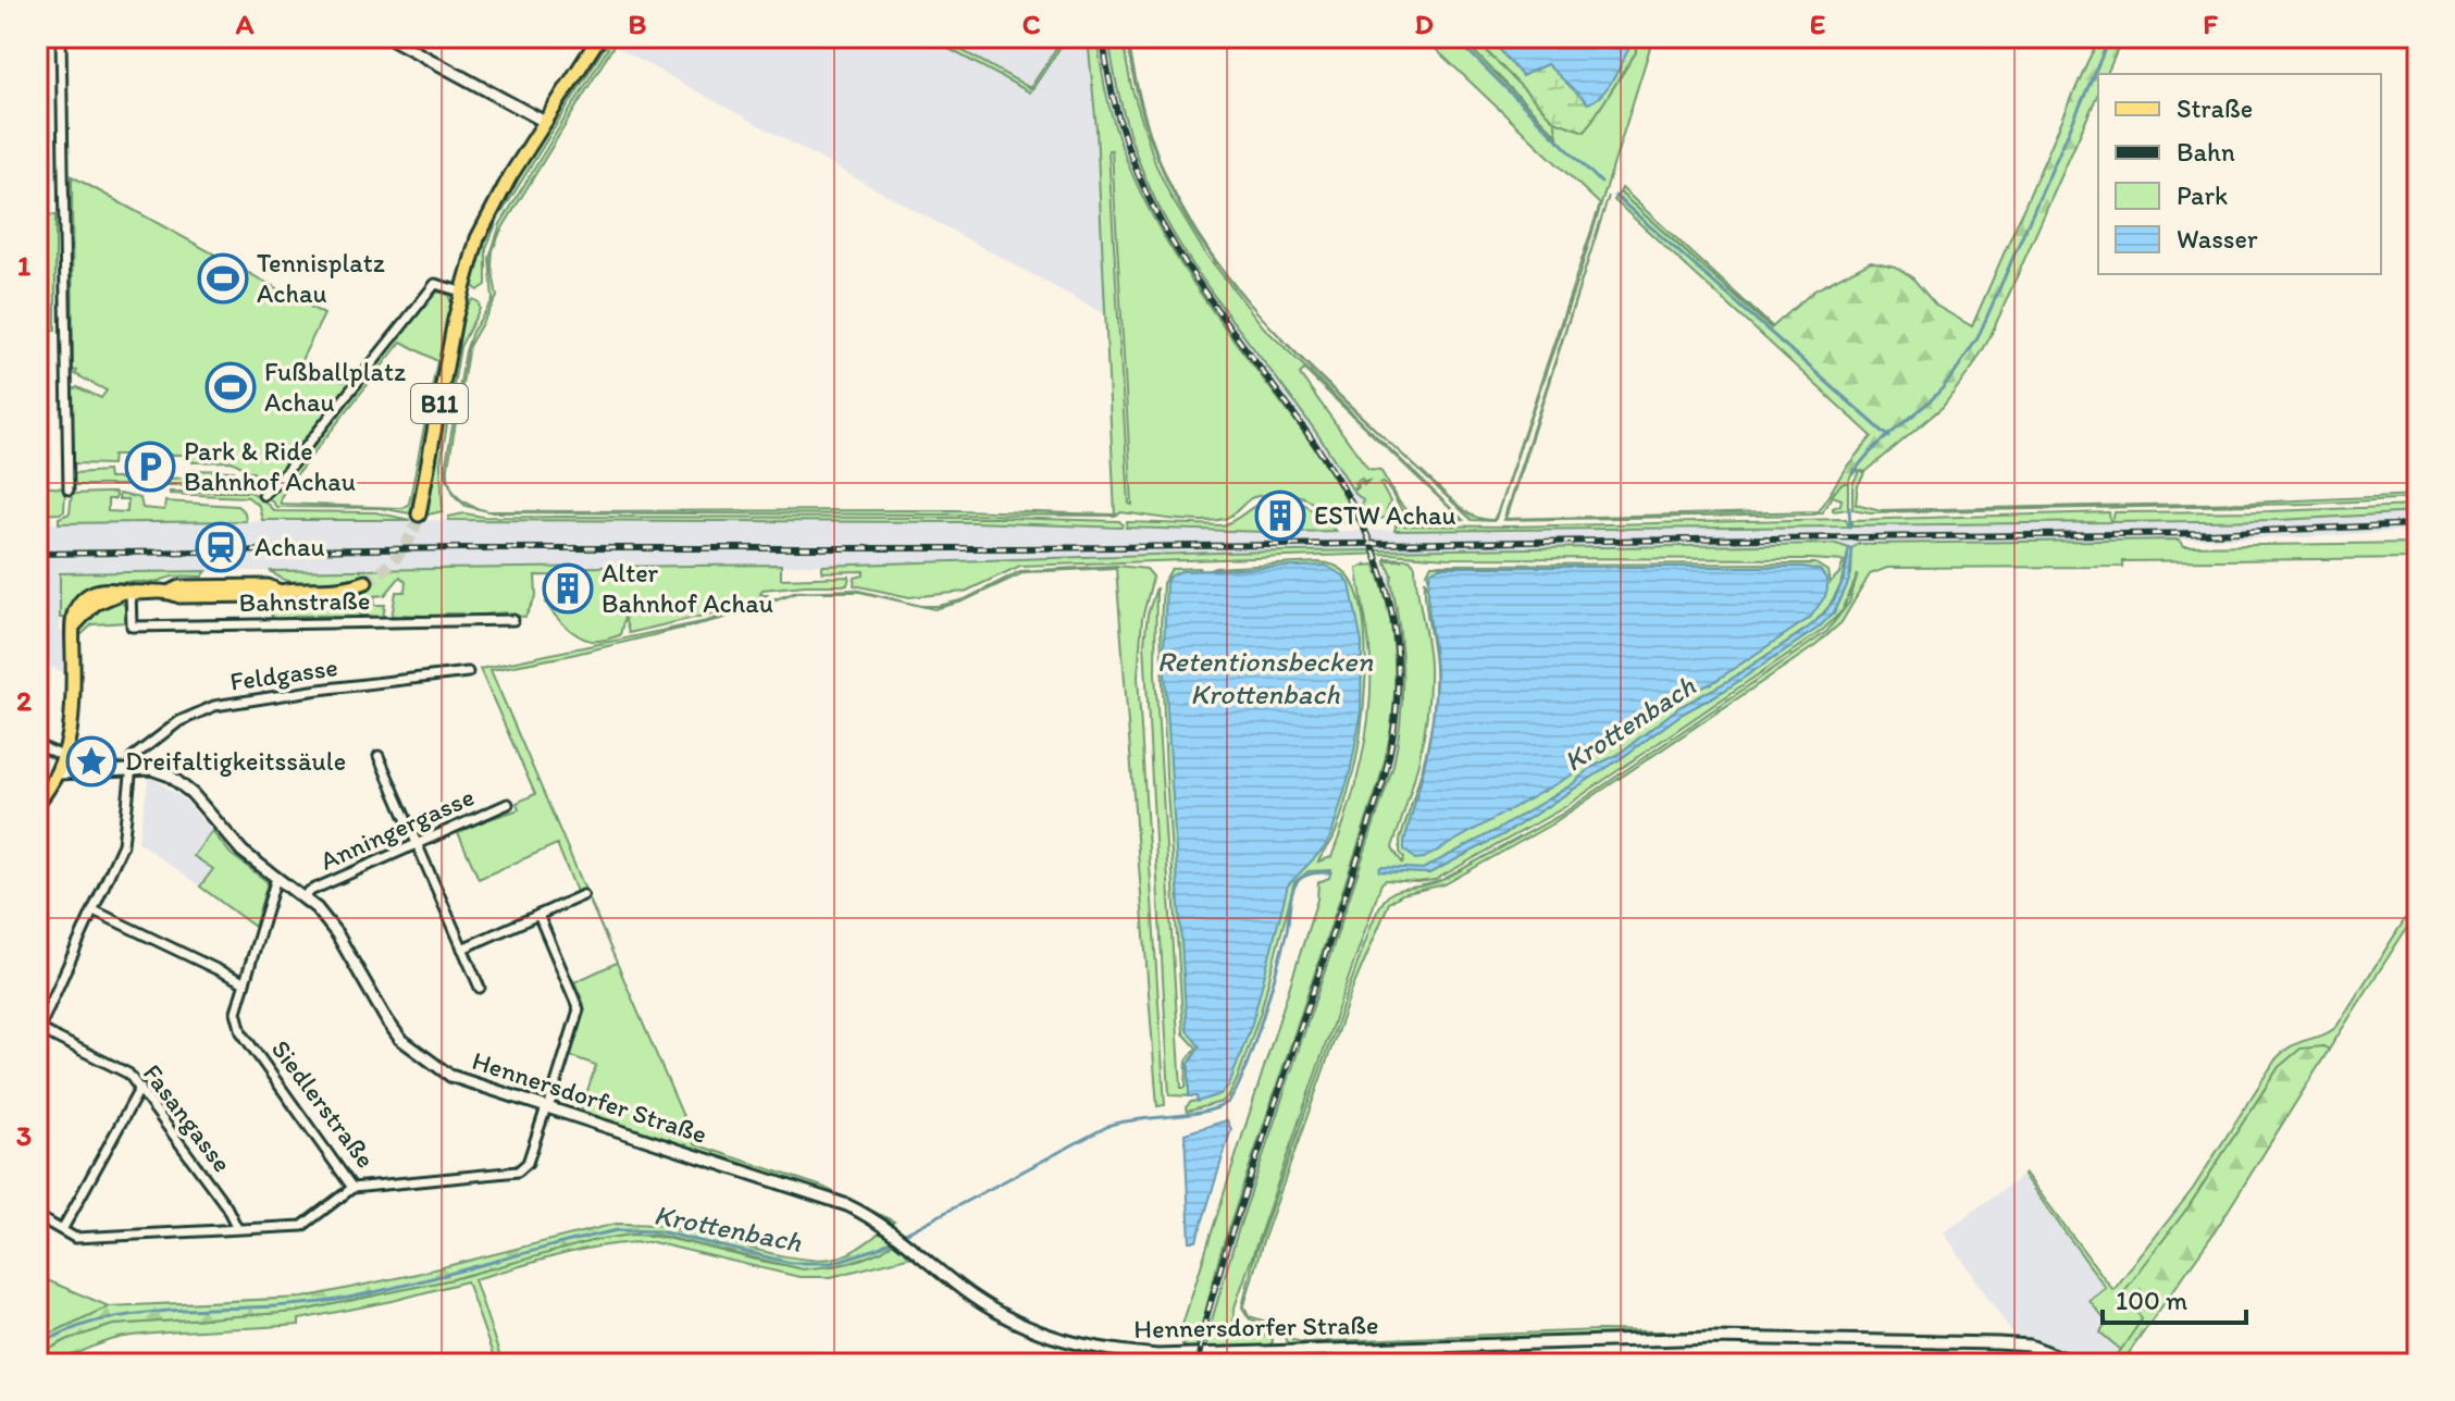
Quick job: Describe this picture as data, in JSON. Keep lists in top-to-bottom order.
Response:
{
  "streets": {
    "main road": ["B11"],
    "street": [
      "Bahnstraße",
      "Feldgasse",
      "Anningergasse",
      "Hennersdorfer Straße",
      "Siedlerstraße",
      "Fasangasse"
    ]
  },
  "crossings": [
    ["Feldgasse", "Hennersdorfer Straße"],
    ["Anningergasse", "Hennersdorfer Straße"],
    ["Hennersdorfer Straße", "Siedlerstraße"]
  ],
  "water": ["Retentionsbecken Krottenbach", "Krottenbach"],
  "places": {
    "sports": ["Tennisplatz Achau", "Fußballplatz Achau"],
    "parking": ["Park & Ride Bahnhof Achau"],
    "building": ["ESTW Achau", "Alter Bahnhof Achau"],
    "station": ["Achau"],
    "place": ["Dreifaltigkeitssäule"]
  },
  "legend": [
    "Straße",
    "Bahn",
    "Park",
    "Wasser"
  ],
  "scale_bar": "100 m",
  "grid": {
    "columns": [
      "A",
      "B",
      "C",
      "D",
      "E",
      "F"
    ],
    "rows": ["1", "2", "3"]
  }
}
